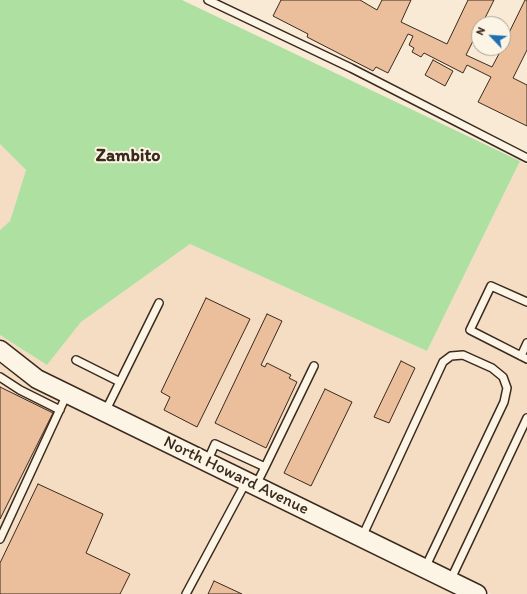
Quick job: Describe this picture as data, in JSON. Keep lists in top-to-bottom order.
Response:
{
  "streets": {
    "street": ["North Howard Avenue"]
  },
  "districts": ["Zambito"],
  "north": "top left"
}
